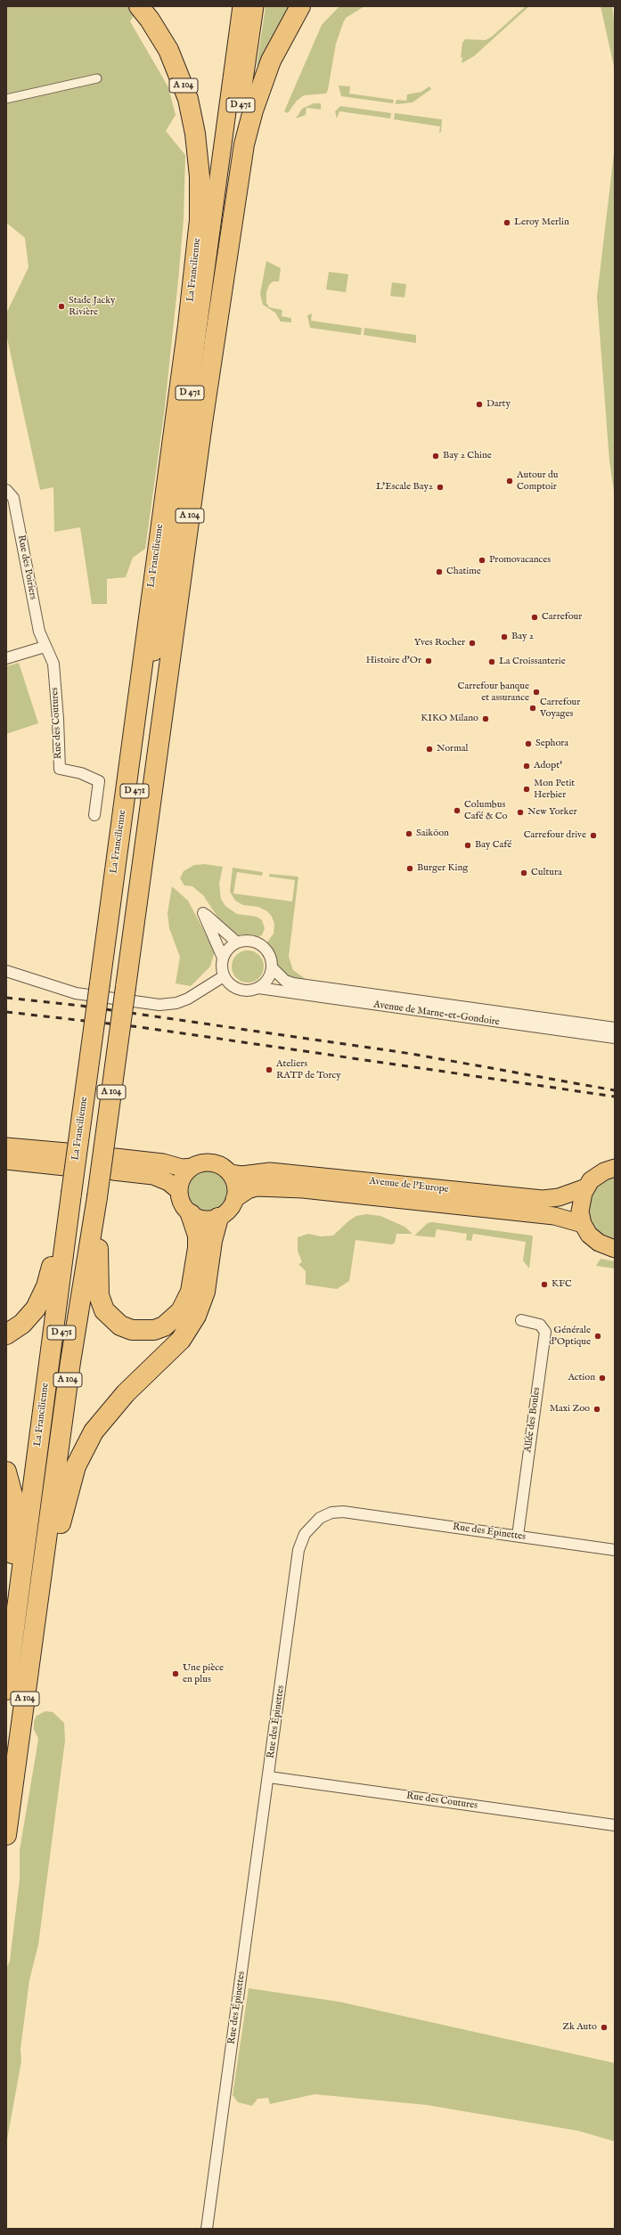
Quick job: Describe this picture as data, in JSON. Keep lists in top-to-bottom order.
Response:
{
  "streets": {
    "highway": ["A 104", "La Francilienne"],
    "main road": ["D 471", "Avenue de l'Europe"],
    "street": [
      "Rue des Poiriers",
      "Rue des Coutures",
      "Avenue de Marne-et-Gondoire",
      "Allée des Boules",
      "Rue des Épinettes"
    ]
  },
  "crossings": [
    ["D 471", "La Francilienne"],
    ["Rue des Poiriers", "Rue des Coutures"],
    ["Rue des Coutures", "Rue des Épinettes"],
    ["Allée des Boules", "Rue des Épinettes"]
  ],
  "places": [
    "Leroy Merlin",
    "Stade Jacky Rivière",
    "Darty",
    "Bay 2 Chine",
    "Autour du Comptoir",
    "L'Escale Bay2",
    "Promovacances",
    "Chatime",
    "Carrefour",
    "Bay 2",
    "Yves Rocher",
    "Histoire d'Or",
    "La Croissanterie",
    "Carrefour banque et assurance",
    "Carrefour Voyages",
    "KIKO Milano",
    "Sephora",
    "Normal",
    "Adopt'",
    "Mon Petit Herbier",
    "Columbus Café & Co",
    "New Yorker",
    "Saikōon",
    "Carrefour drive",
    "Bay Café",
    "Burger King",
    "Cultura",
    "Ateliers RATP de Torcy",
    "KFC",
    "Générale d'Optique",
    "Action",
    "Maxi Zoo",
    "Une pièce en plus",
    "Zk Auto"
  ]
}
